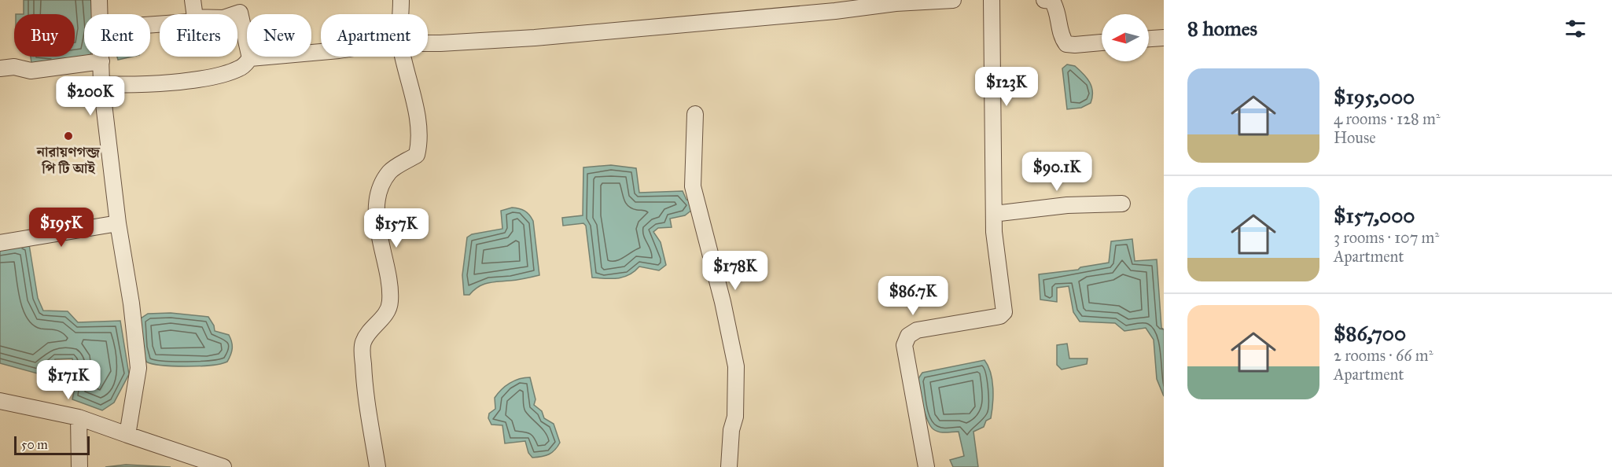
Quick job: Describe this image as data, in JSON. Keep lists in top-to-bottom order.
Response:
{
  "places": ["নারায়ণগন্জ পি টি আই"],
  "scale_bar": "50 m",
  "north": "left",
  "page": {
    "heading": "8 homes",
    "chip": [
      "Buy",
      "Rent",
      "Filters",
      "New",
      "Apartment"
    ],
    "list": [
      {
        "name": "$195,000",
        "note": "4 rooms · 128 m² · House"
      },
      {
        "name": "$157,000",
        "note": "3 rooms · 107 m² · Apartment"
      },
      {
        "name": "$86,700",
        "note": "2 rooms · 66 m² · Apartment"
      }
    ],
    "price": [
      "$123K",
      "$200K",
      "$90.1K",
      "$195K",
      "$157K",
      "$178K",
      "$86.7K",
      "$171K"
    ],
    "scale": "50 m"
  }
}
